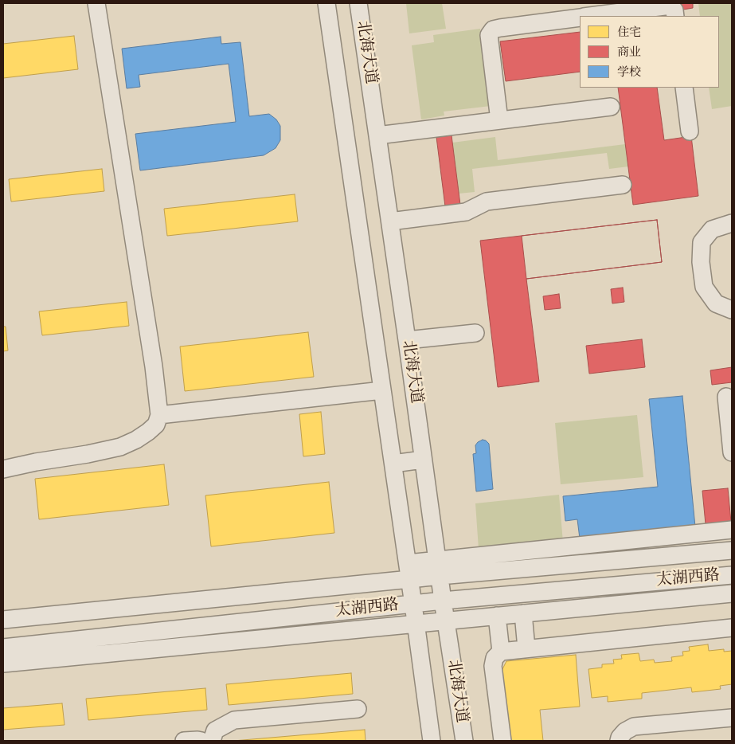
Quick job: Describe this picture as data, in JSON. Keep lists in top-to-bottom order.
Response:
{
  "streets": {
    "street": ["北海大道", "太湖西路"]
  },
  "crossings": [
    ["北海大道", "太湖西路"]
  ],
  "legend": ["住宅", "商业", "学校"]
}
